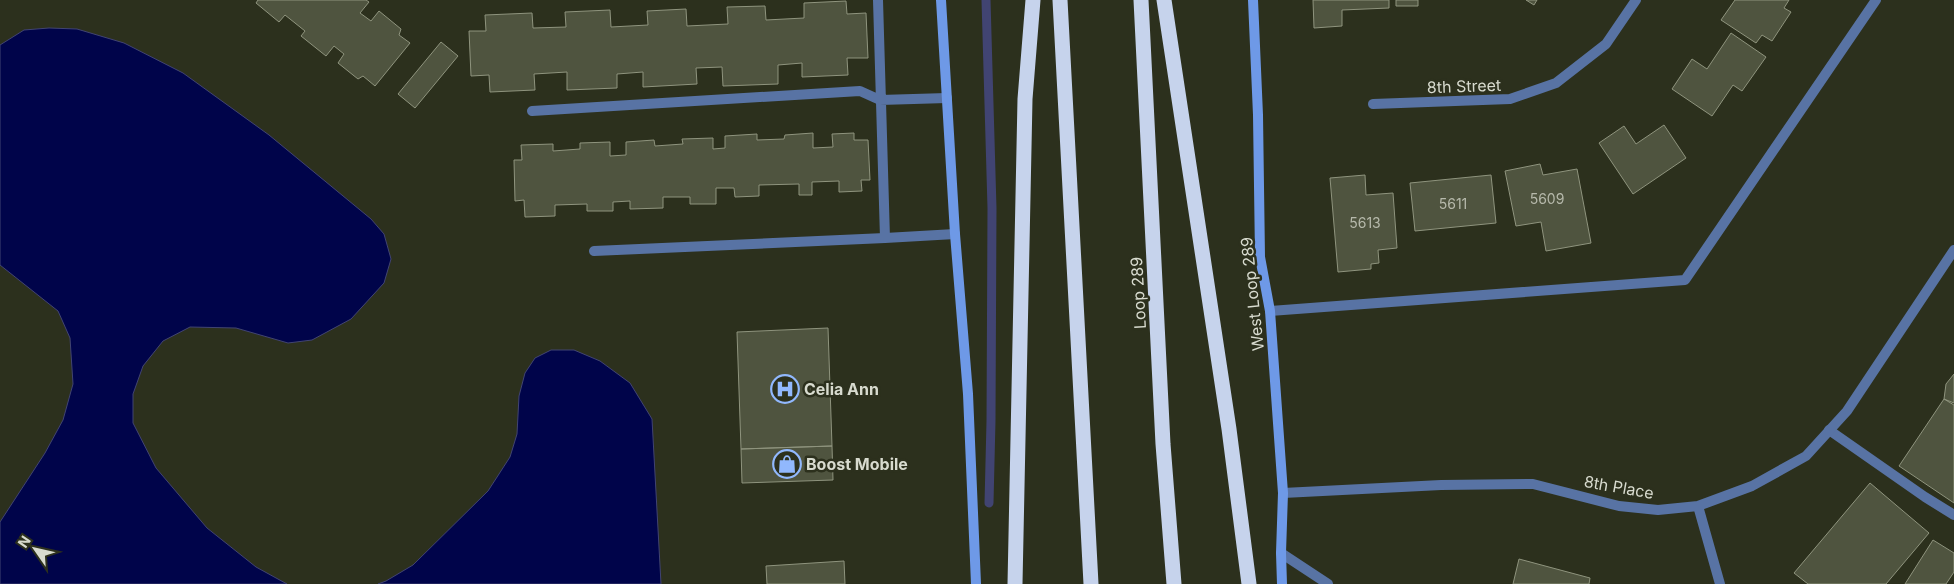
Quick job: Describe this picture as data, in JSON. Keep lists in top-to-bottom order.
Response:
{
  "streets": {
    "highway": ["Loop 289"],
    "main road": ["West Loop 289"],
    "street": ["8th Street", "8th Place"]
  },
  "crossings": [
    ["West Loop 289", "8th Place"]
  ],
  "places": {
    "hospital": ["Celia Ann"],
    "shop": ["Boost Mobile"]
  },
  "house_numbers": ["5609", "5611", "5613"],
  "north": "top left"
}
